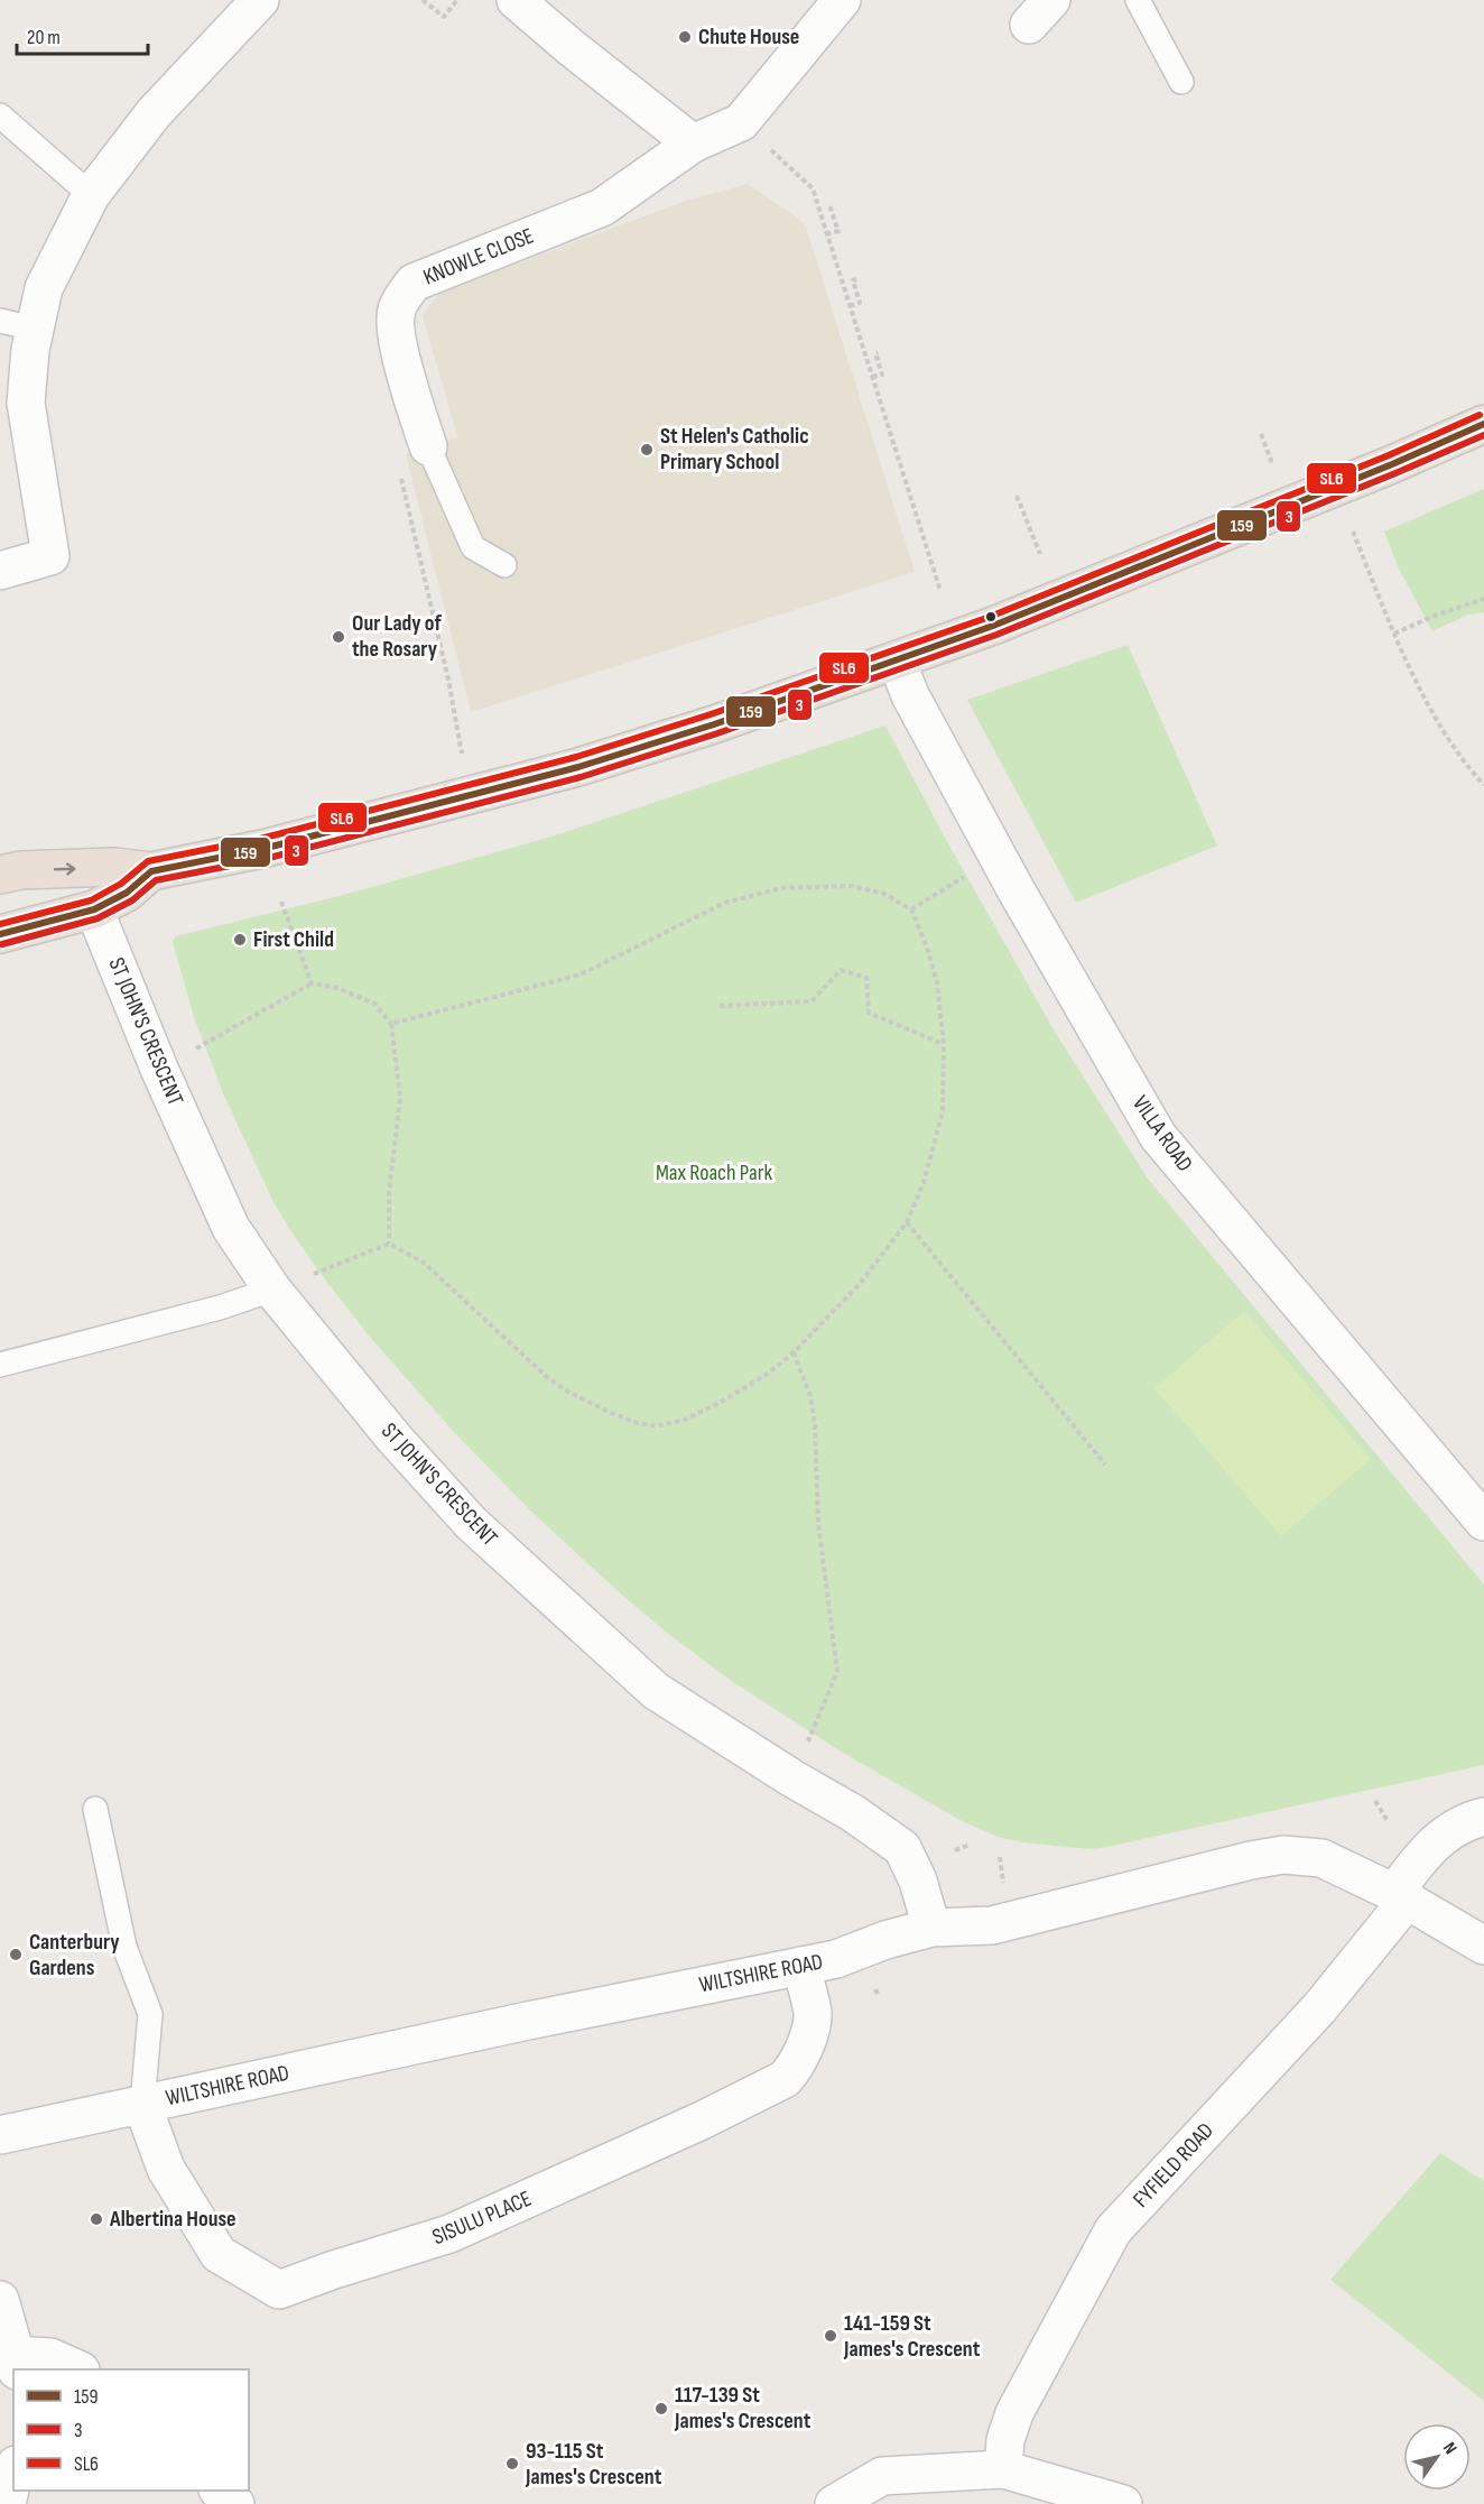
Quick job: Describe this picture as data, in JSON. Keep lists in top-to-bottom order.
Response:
{
  "streets": {
    "street": [
      "KNOWLE CLOSE",
      "ST JOHN'S CRESCENT",
      "VILLA ROAD",
      "WILTSHIRE ROAD",
      "FYFIELD ROAD",
      "SISULU PLACE"
    ]
  },
  "crossings": [
    ["ST JOHN'S CRESCENT", "WILTSHIRE ROAD"],
    ["WILTSHIRE ROAD", "FYFIELD ROAD"],
    ["WILTSHIRE ROAD", "SISULU PLACE"]
  ],
  "parks": ["Max Roach Park"],
  "places": [
    "Chute House",
    "St Helen's Catholic Primary School",
    "Our Lady of the Rosary",
    "First Child",
    "Canterbury Gardens",
    "Albertina House",
    "141-159 St James's Crescent",
    "117-139 St James's Crescent",
    "93-115 St James's Crescent"
  ],
  "lines": ["transit line SL6", "transit line 159", "transit line 3"],
  "legend": ["159", "3", "SL6"],
  "scale_bar": "20 m",
  "north": "top right"
}
